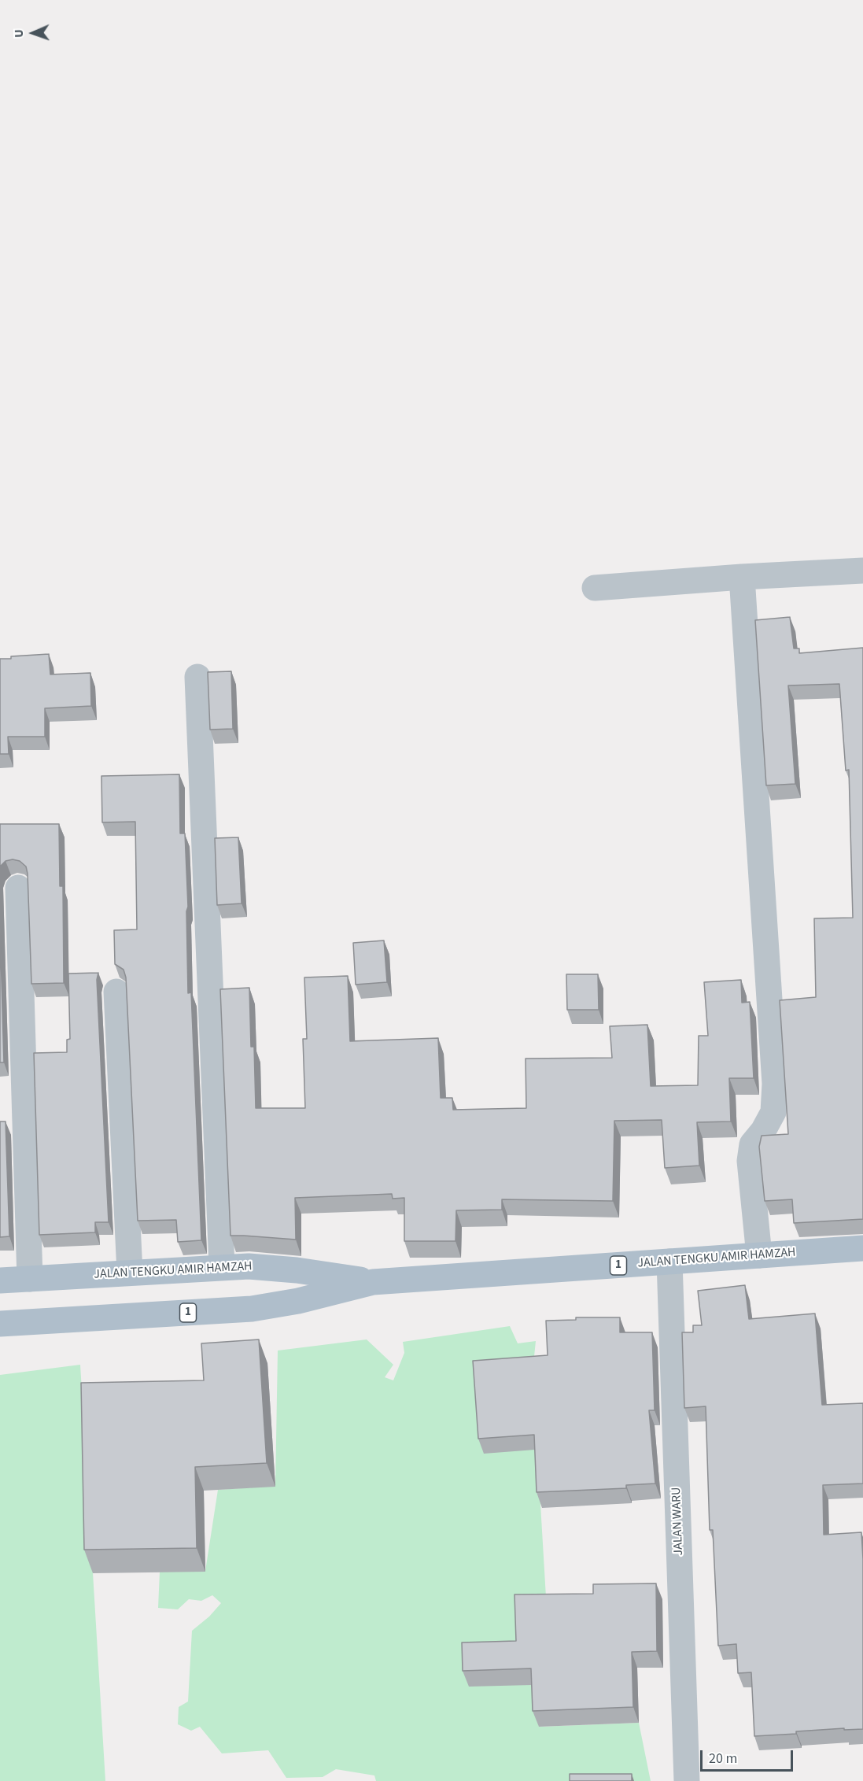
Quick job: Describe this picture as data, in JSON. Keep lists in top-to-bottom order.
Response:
{
  "streets": {
    "main road": ["JALAN TENGKU AMIR HAMZAH", "1"],
    "street": ["JALAN WARU"]
  },
  "crossings": [
    ["JALAN TENGKU AMIR HAMZAH", "JALAN WARU"]
  ],
  "scale_bar": "20 m",
  "north": "left"
}
